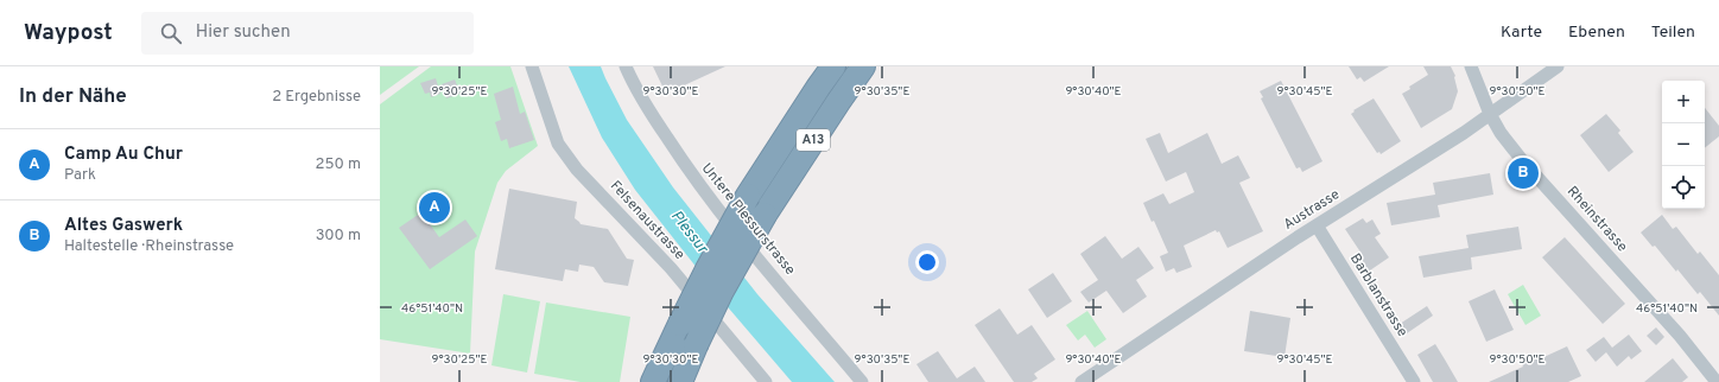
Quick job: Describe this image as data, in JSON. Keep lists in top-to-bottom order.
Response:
{
  "streets": {
    "highway": ["A13"],
    "street": [
      "Austrasse",
      "Untere Plessurstrasse",
      "Rheinstrasse",
      "Felsenaustrasse",
      "Barblanstrasse"
    ]
  },
  "crossings": [
    ["Austrasse", "Rheinstrasse"],
    ["Austrasse", "Barblanstrasse"]
  ],
  "water": ["Plessur"],
  "page": {
    "header": "Waypost",
    "search": "Hier suchen",
    "nav": ["Karte", "Ebenen", "Teilen"],
    "heading": ["In der Nähe", "2 Ergebnisse"],
    "map_buttons": ["+", "−"],
    "list": [
      {
        "mark": "A",
        "name": "Camp Au Chur",
        "note": "Park",
        "value": "250 m"
      },
      {
        "mark": "B",
        "name": "Altes Gaswerk",
        "note": "Haltestelle · Rheinstrasse",
        "value": "300 m"
      }
    ],
    "pins": ["B", "A"]
  },
  "coordinates": [
    "9°30'25\"E",
    "9°30'30\"E",
    "9°30'35\"E",
    "9°30'40\"E",
    "9°30'45\"E",
    "9°30'50\"E",
    "46°51'40\"N"
  ]
}
